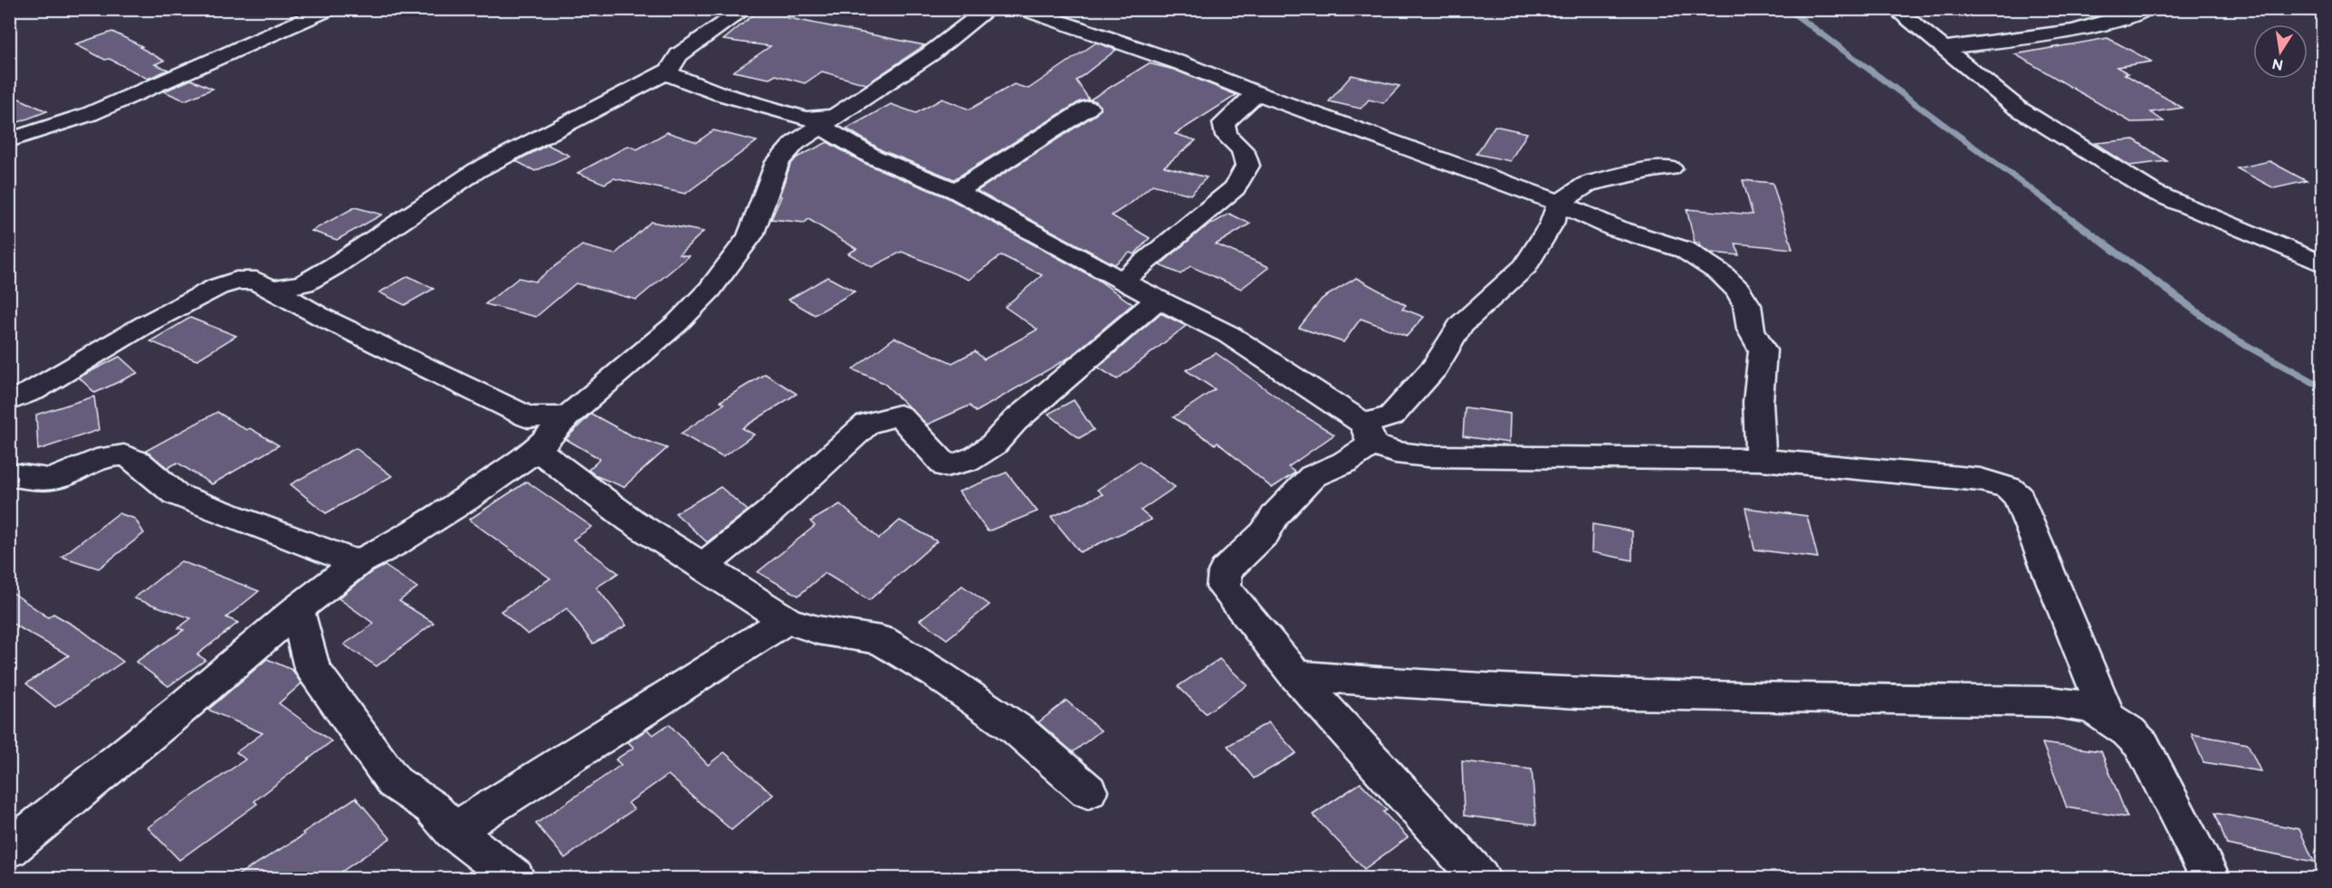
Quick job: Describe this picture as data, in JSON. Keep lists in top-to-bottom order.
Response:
{
  "north": "bottom"
}
